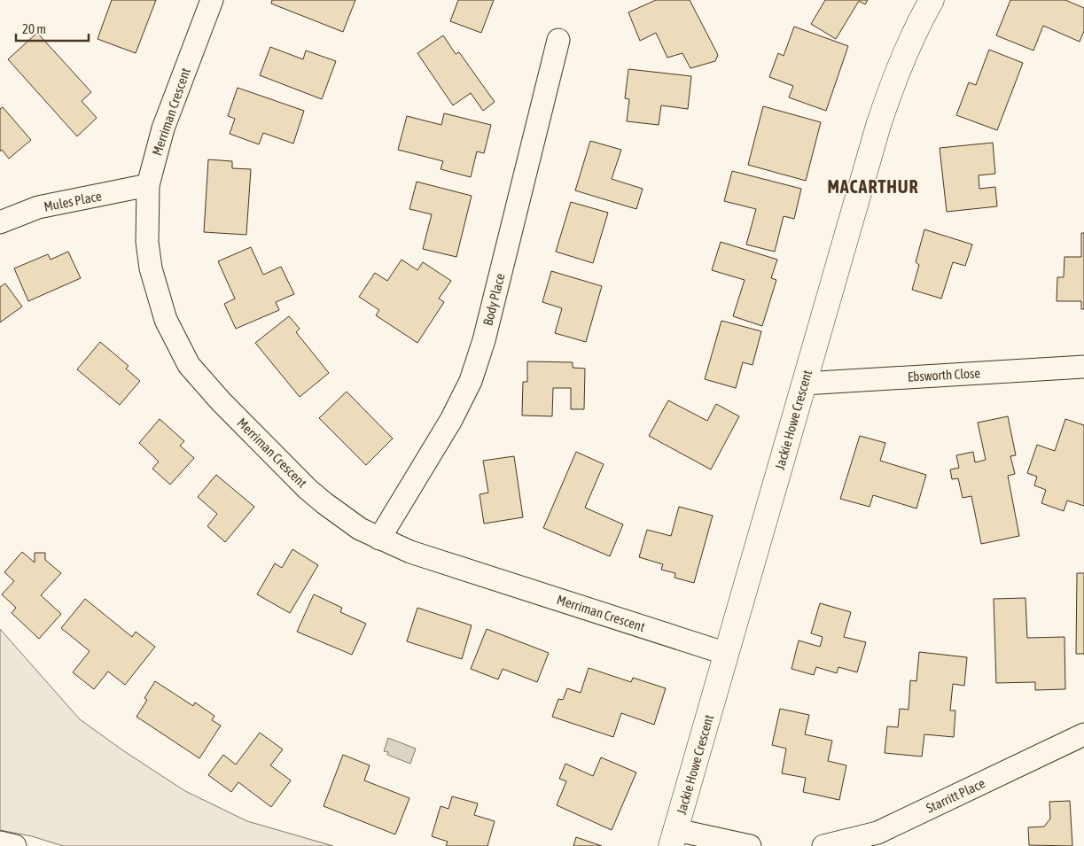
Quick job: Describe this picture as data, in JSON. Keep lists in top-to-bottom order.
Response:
{
  "streets": {
    "street": [
      "Merriman Crescent",
      "Mules Place",
      "Body Place",
      "Ebsworth Close",
      "Jackie Howe Crescent",
      "Starritt Place"
    ]
  },
  "crossings": [
    ["Merriman Crescent", "Mules Place"],
    ["Merriman Crescent", "Body Place"],
    ["Merriman Crescent", "Jackie Howe Crescent"],
    ["Ebsworth Close", "Jackie Howe Crescent"]
  ],
  "districts": ["MACARTHUR"],
  "scale_bar": "20 m"
}
